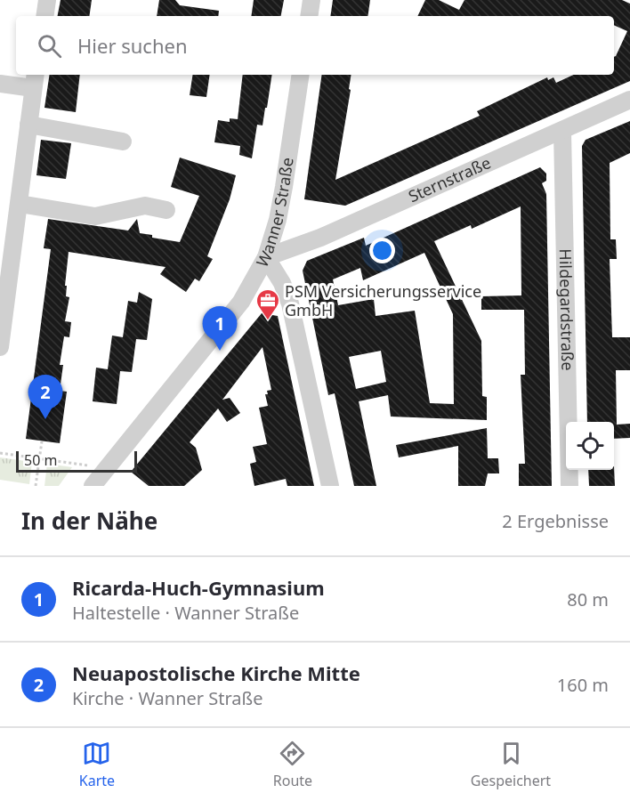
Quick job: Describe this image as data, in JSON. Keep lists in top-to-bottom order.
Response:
{
  "streets": {
    "street": ["Sternstraße", "Wanner Straße", "Hildegardstraße"]
  },
  "crossings": [
    ["Sternstraße", "Wanner Straße"],
    ["Sternstraße", "Hildegardstraße"]
  ],
  "places": {
    "office": ["PSM Versicherungsservice GmbH"]
  },
  "scale_bar": "50 m",
  "page": {
    "search": "Hier suchen",
    "pins": ["1", "2"],
    "scale": "50 m",
    "heading": ["In der Nähe", "2 Ergebnisse"],
    "list": [
      {
        "mark": "1",
        "name": "Ricarda-Huch-Gymnasium",
        "note": "Haltestelle · Wanner Straße",
        "value": "80 m"
      },
      {
        "mark": "2",
        "name": "Neuapostolische Kirche Mitte",
        "note": "Kirche · Wanner Straße",
        "value": "160 m"
      }
    ],
    "nav": ["Karte", "Route", "Gespeichert"]
  }
}
